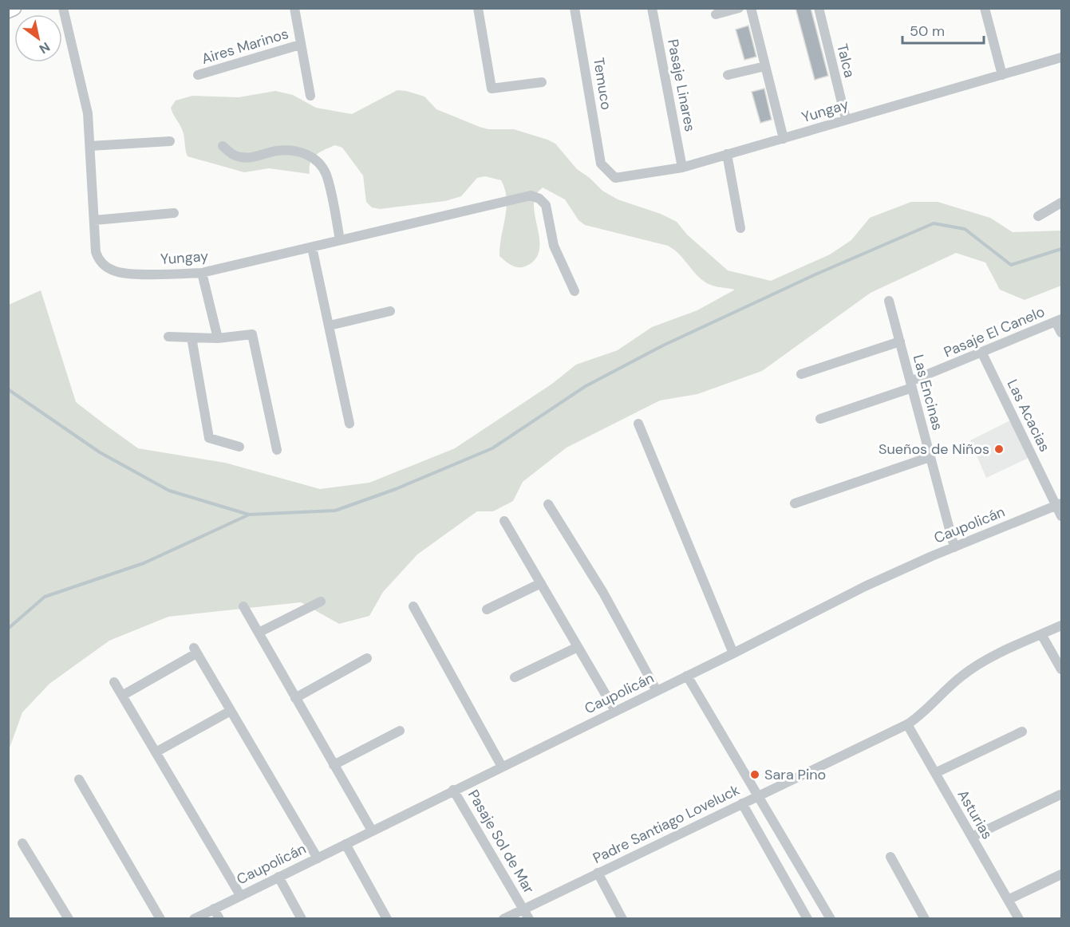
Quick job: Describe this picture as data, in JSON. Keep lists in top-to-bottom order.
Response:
{
  "streets": {
    "street": [
      "Aires Marinos",
      "Talca",
      "Temuco",
      "Pasaje Linares",
      "Yungay",
      "Pasaje El Canelo",
      "Las Encinas",
      "Las Acacias",
      "Caupolicán",
      "Asturias",
      "Padre Santiago Loveluck",
      "Pasaje Sol de Mar"
    ]
  },
  "crossings": [
    ["Talca", "Yungay"],
    ["Temuco", "Yungay"],
    ["Pasaje Linares", "Yungay"],
    ["Pasaje El Canelo", "Las Encinas"],
    ["Pasaje El Canelo", "Las Acacias"],
    ["Las Encinas", "Caupolicán"],
    ["Las Acacias", "Caupolicán"],
    ["Caupolicán", "Pasaje Sol de Mar"],
    ["Asturias", "Padre Santiago Loveluck"],
    ["Padre Santiago Loveluck", "Pasaje Sol de Mar"]
  ],
  "places": ["Sueños de Niños", "Sara Pino"],
  "scale_bar": "50 m",
  "north": "bottom right"
}
